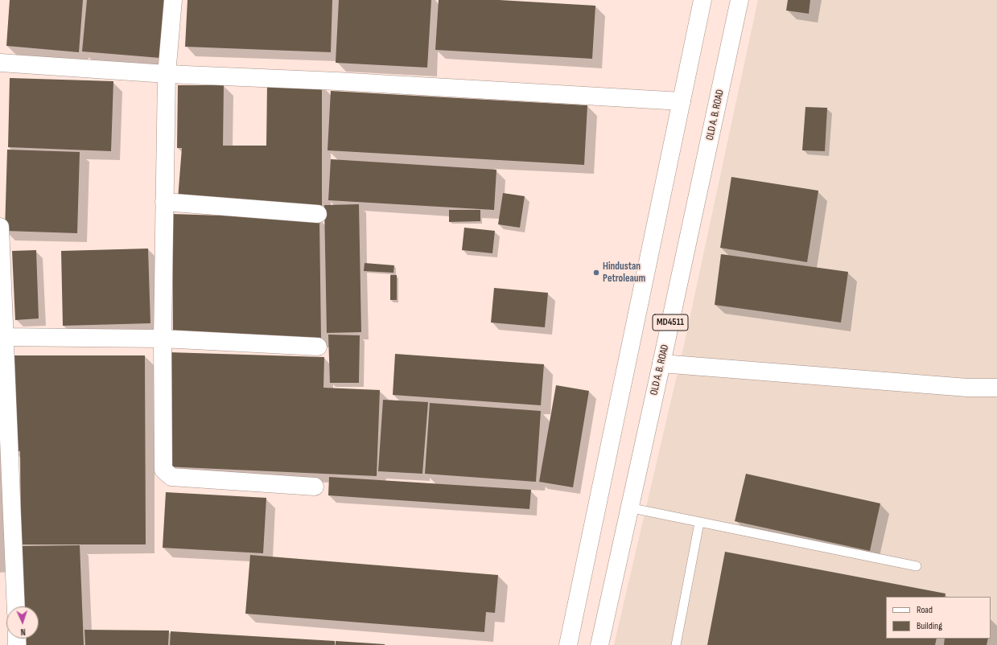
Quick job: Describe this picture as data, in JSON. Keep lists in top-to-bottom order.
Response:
{
  "streets": {
    "street": ["OLD A. B. ROAD", "MD4511"]
  },
  "places": ["Hindustan Petroleaum"],
  "legend": ["Road", "Building"],
  "north": "bottom"
}
